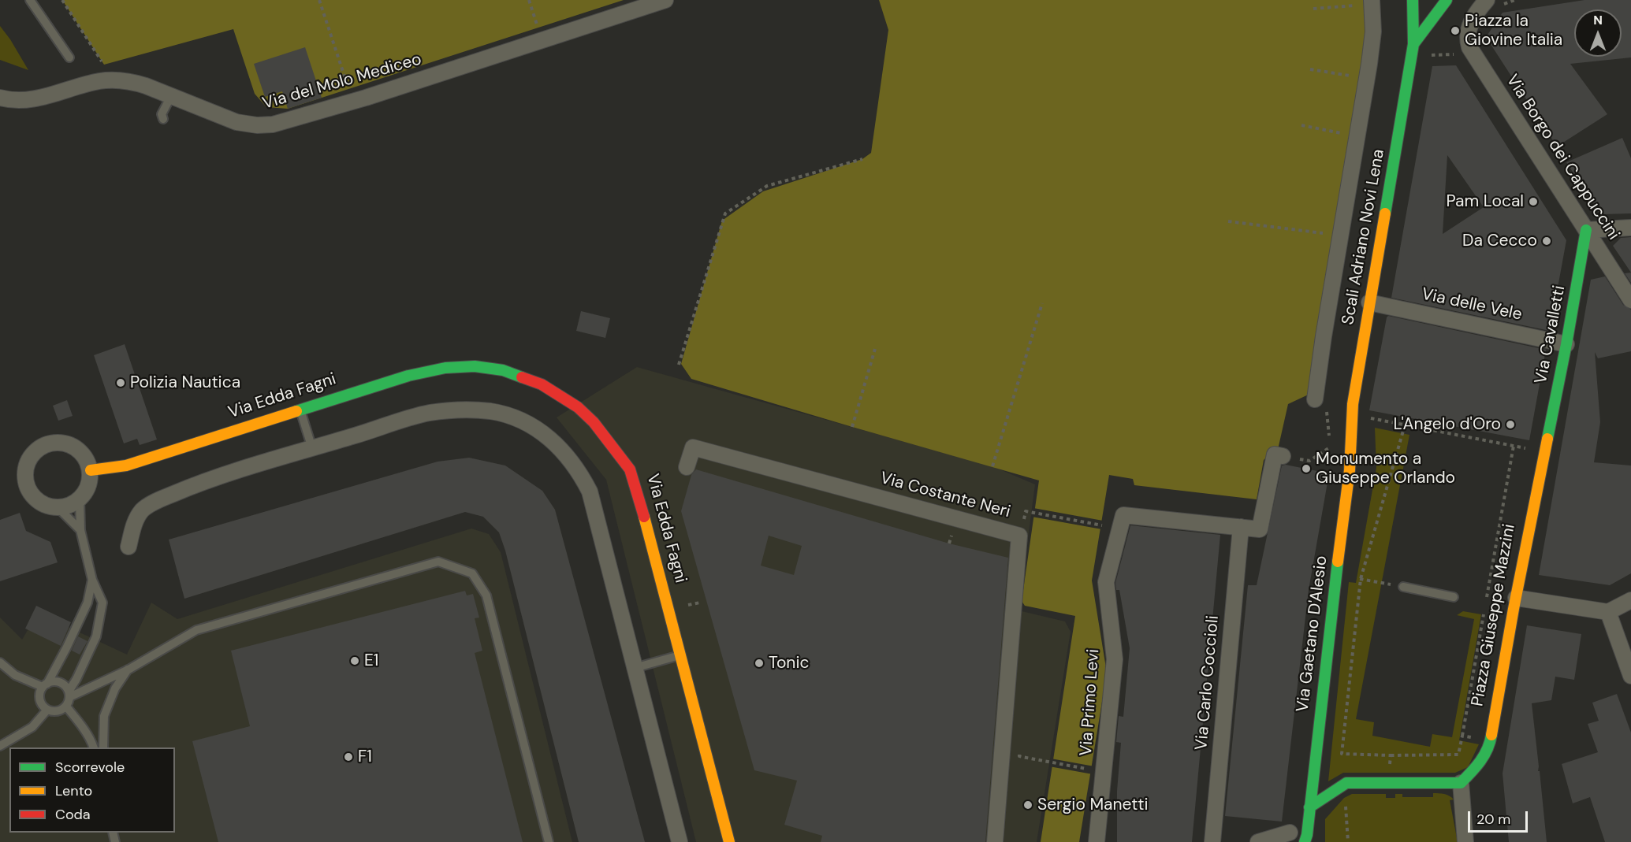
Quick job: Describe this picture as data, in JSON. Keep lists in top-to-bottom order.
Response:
{
  "streets": {
    "street": [
      "Via del Molo Mediceo",
      "Via Borgo dei Cappuccini",
      "Scali Adriano Novi Lena",
      "Via delle Vele",
      "Via Cavalletti",
      "Via Edda Fagni",
      "Via Costante Neri",
      "Piazza Giuseppe Mazzini",
      "Via Gaetano D'Alesio",
      "Via Carlo Coccioli",
      "Via Primo Levi"
    ]
  },
  "crossings": [
    ["Via Borgo dei Cappuccini", "Via Cavalletti"],
    ["Scali Adriano Novi Lena", "Via delle Vele"],
    ["Scali Adriano Novi Lena", "Via Gaetano D'Alesio"],
    ["Via delle Vele", "Via Cavalletti"],
    ["Via Cavalletti", "Piazza Giuseppe Mazzini"],
    ["Via Carlo Coccioli", "Via Primo Levi"]
  ],
  "places": [
    "Piazza la Giovine Italia",
    "Pam Local",
    "Da Cecco",
    "Polizia Nautica",
    "L'Angelo d'Oro",
    "Monumento a Giuseppe Orlando",
    "E1",
    "Tonic",
    "F1",
    "Sergio Manetti"
  ],
  "legend": ["Scorrevole", "Lento", "Coda"],
  "scale_bar": "20 m",
  "north": "top"
}
